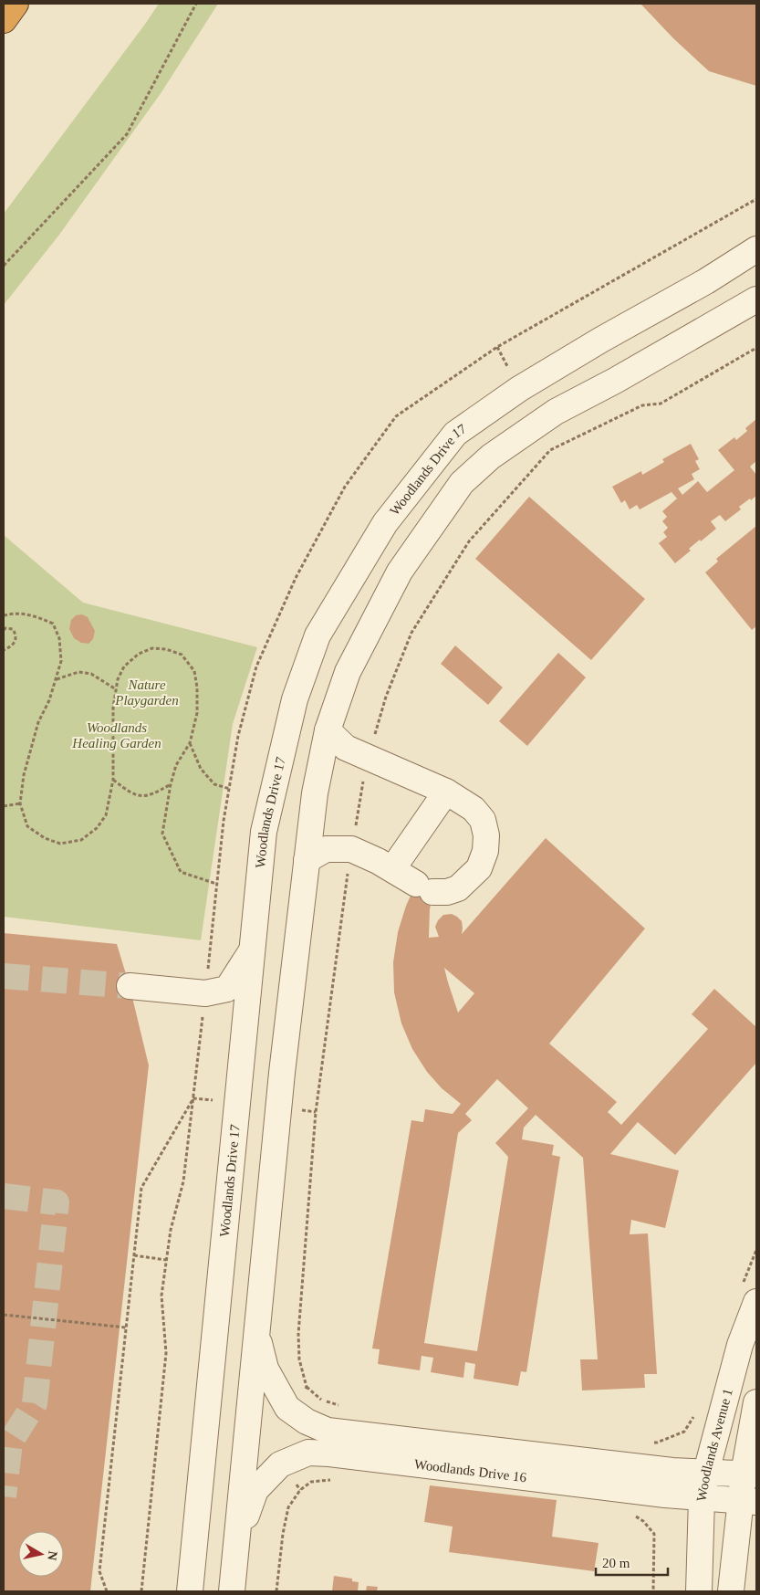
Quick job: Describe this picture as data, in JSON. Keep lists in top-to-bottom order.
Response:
{
  "streets": {
    "street": ["Woodlands Drive 17", "Woodlands Avenue 1", "Woodlands Drive 16"]
  },
  "crossings": [
    ["Woodlands Avenue 1", "Woodlands Drive 16"]
  ],
  "parks": ["Nature Playgarden", "Woodlands Healing Garden"],
  "scale_bar": "20 m",
  "north": "right"
}
